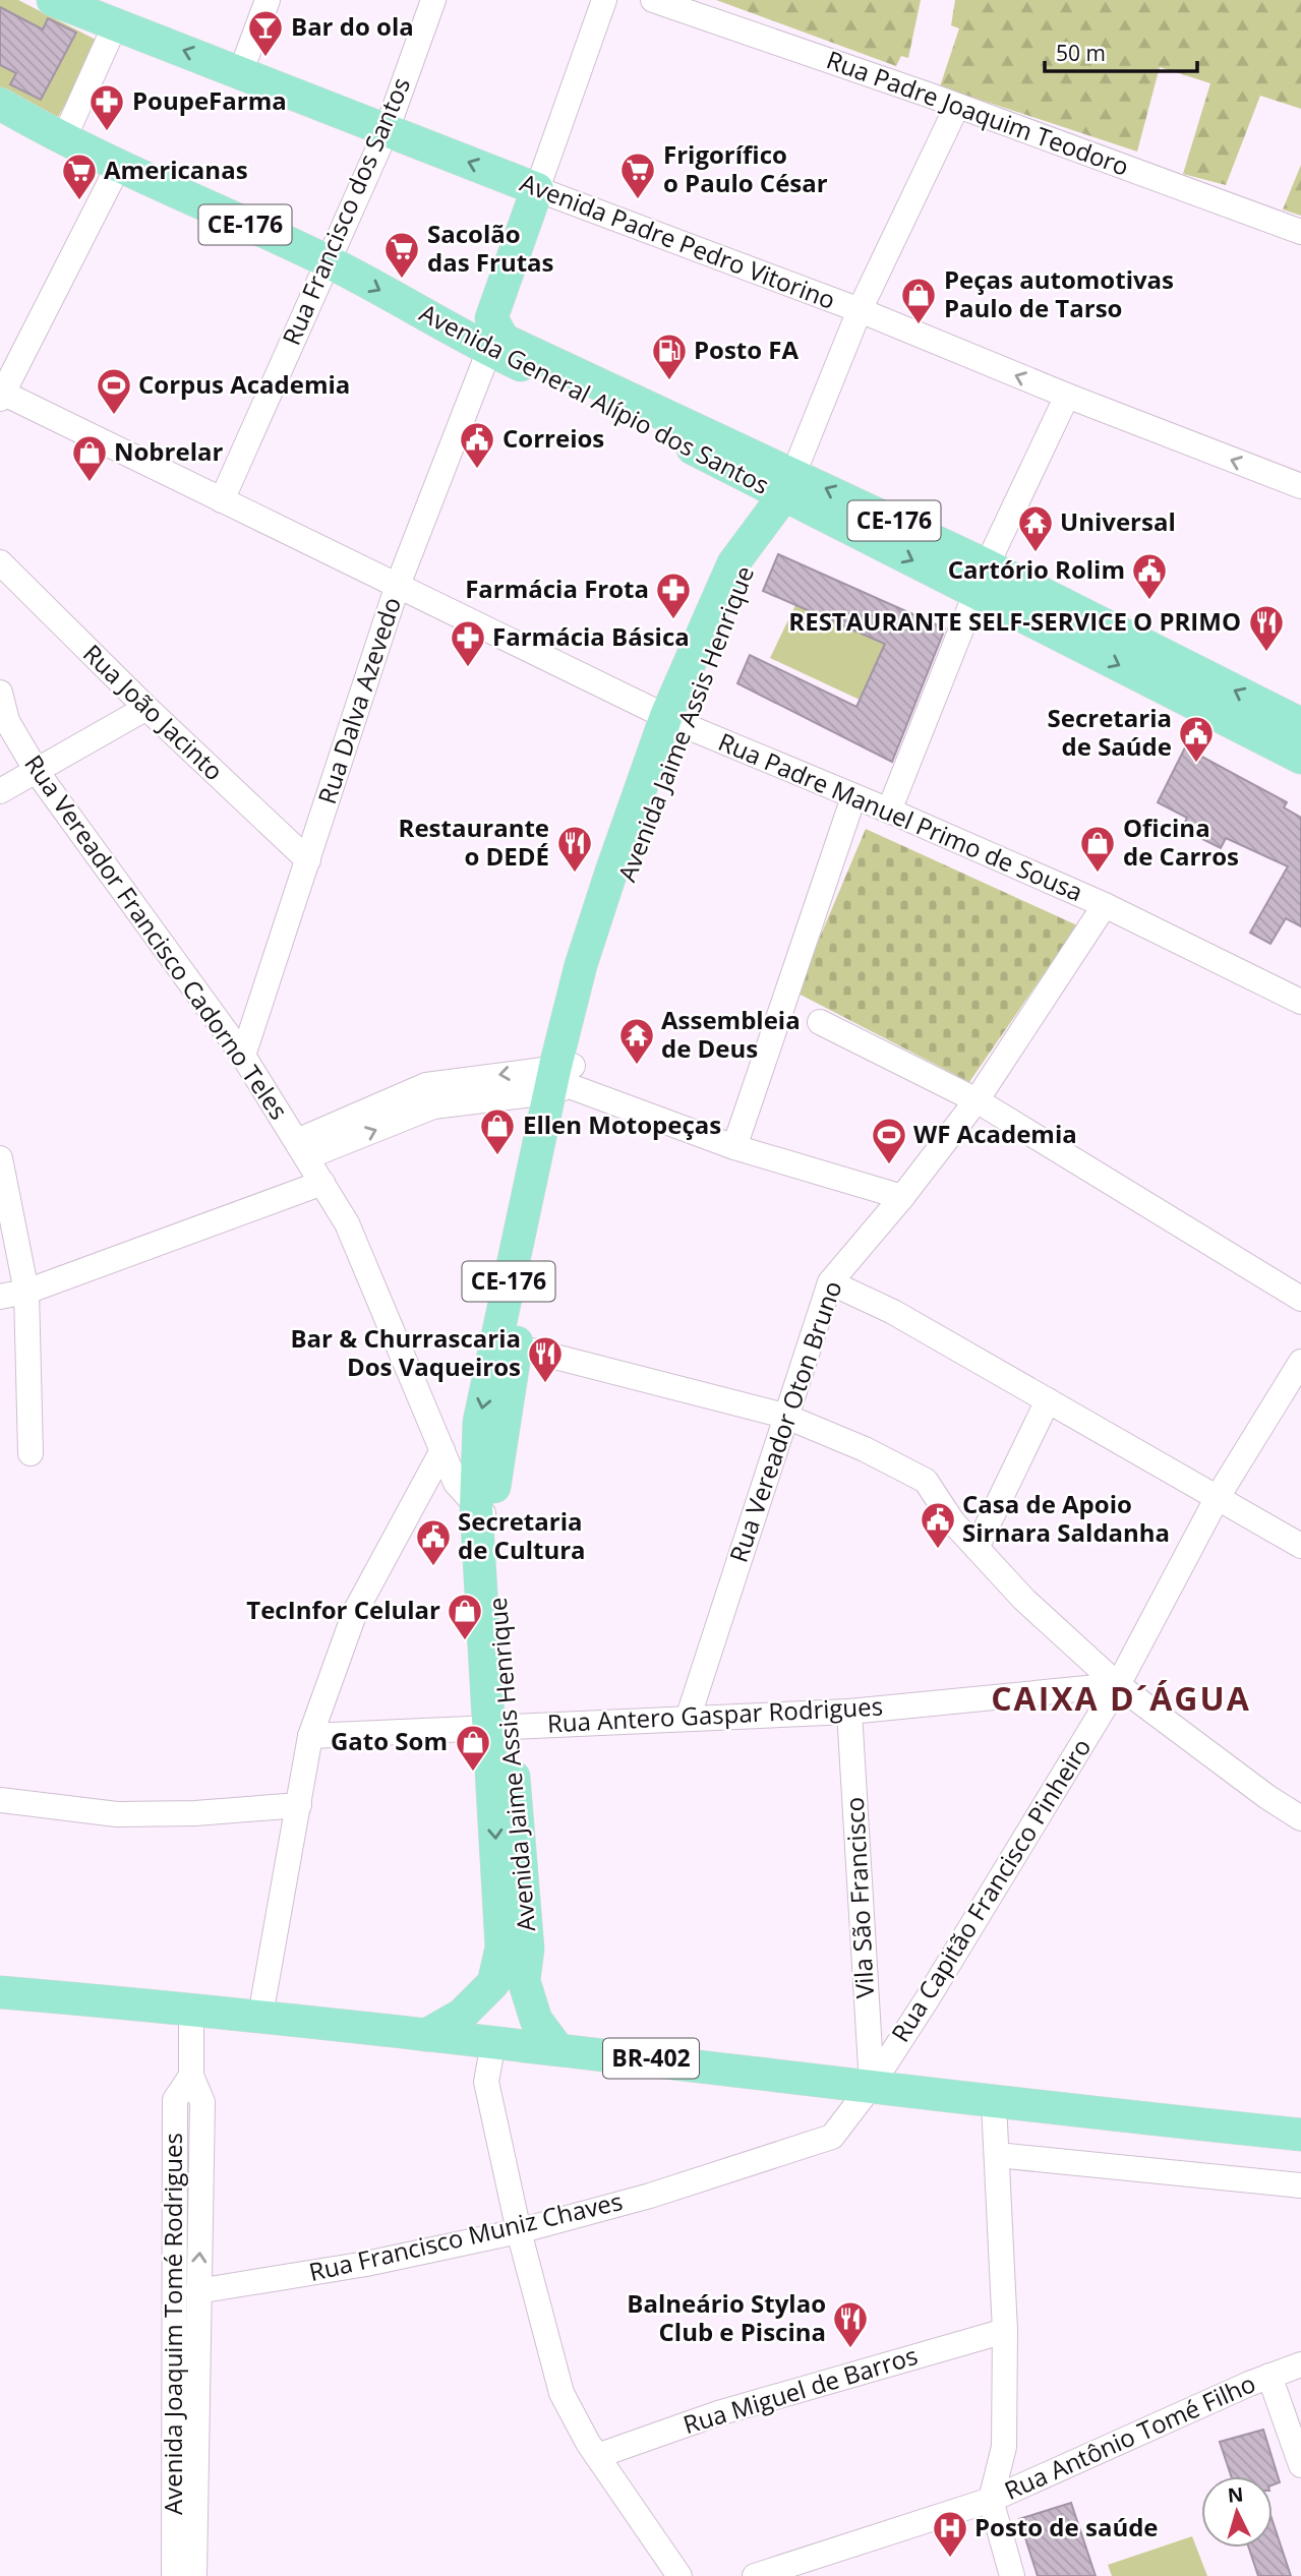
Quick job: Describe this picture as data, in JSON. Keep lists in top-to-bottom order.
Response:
{
  "streets": {
    "main road": [
      "CE-176",
      "Avenida Padre Pedro Vitorino",
      "Avenida General Alípio dos Santos",
      "Avenida Jaime Assis Henrique",
      "BR-402"
    ],
    "street": [
      "Rua Padre Joaquim Teodoro",
      "Rua Francisco dos Santos",
      "Rua Dalva Azevedo",
      "Rua João Jacinto",
      "Rua Padre Manuel Primo de Sousa",
      "Rua Vereador Francisco Cadorno Teles",
      "Rua Vereador Oton Bruno",
      "Rua Antero Gaspar Rodrigues",
      "Rua Capitão Francisco Pinheiro",
      "Vila São Francisco",
      "Rua Francisco Muniz Chaves",
      "Avenida Joaquim Tomé Rodrigues",
      "Rua Miguel de Barros",
      "Rua Antônio Tomé Filho"
    ]
  },
  "crossings": [
    ["Rua Francisco dos Santos", "Avenida Padre Pedro Vitorino"],
    ["Rua Francisco dos Santos", "Avenida General Alípio dos Santos"],
    ["Rua Francisco dos Santos", "Rua Padre Manuel Primo de Sousa"],
    ["CE-176", "Avenida Jaime Assis Henrique"],
    ["CE-176", "Rua Vereador Francisco Cadorno Teles"],
    ["Avenida Padre Pedro Vitorino", "Avenida General Alípio dos Santos"],
    ["Avenida General Alípio dos Santos", "Rua Dalva Azevedo"],
    ["Avenida General Alípio dos Santos", "Avenida Jaime Assis Henrique"],
    ["Rua Dalva Azevedo", "Rua João Jacinto"],
    ["Rua Dalva Azevedo", "Rua Padre Manuel Primo de Sousa"],
    ["Rua Dalva Azevedo", "Rua Vereador Francisco Cadorno Teles"],
    ["Avenida Jaime Assis Henrique", "Rua Padre Manuel Primo de Sousa"],
    ["Avenida Jaime Assis Henrique", "Rua Vereador Francisco Cadorno Teles"],
    ["Avenida Jaime Assis Henrique", "Rua Antero Gaspar Rodrigues"],
    ["Avenida Jaime Assis Henrique", "BR-402"],
    ["Rua Padre Manuel Primo de Sousa", "Rua Vereador Oton Bruno"],
    ["Rua Vereador Oton Bruno", "Rua Antero Gaspar Rodrigues"],
    ["Rua Antero Gaspar Rodrigues", "Rua Capitão Francisco Pinheiro"],
    ["Rua Antero Gaspar Rodrigues", "Vila São Francisco"],
    ["Rua Capitão Francisco Pinheiro", "Vila São Francisco"],
    ["Rua Capitão Francisco Pinheiro", "BR-402"],
    ["Rua Capitão Francisco Pinheiro", "Rua Francisco Muniz Chaves"],
    ["Vila São Francisco", "BR-402"],
    ["Vila São Francisco", "Rua Francisco Muniz Chaves"],
    ["BR-402", "Rua Francisco Muniz Chaves"],
    ["BR-402", "Avenida Joaquim Tomé Rodrigues"],
    ["Rua Francisco Muniz Chaves", "Avenida Joaquim Tomé Rodrigues"]
  ],
  "one_way": ["Avenida Padre Pedro Vitorino"],
  "districts": ["CAIXA D´ÁGUA"],
  "places": {
    "bar": ["Bar do ola"],
    "pharmacy": ["PoupeFarma", "Farmácia Frota", "Farmácia Básica"],
    "supermarket": ["Frigorífico o Paulo César", "Americanas", "Sacolão das Frutas"],
    "shop": [
      "Peças automotivas Paulo de Tarso",
      "Nobrelar",
      "Oficina de Carros",
      "Ellen Motopeças",
      "TecInfor Celular",
      "Gato Som"
    ],
    "fuel station": ["Posto FA"],
    "sports": ["Corpus Academia", "WF Academia"],
    "public building": [
      "Correios",
      "Cartório Rolim",
      "Secretaria de Saúde",
      "Casa de Apoio Sirnara Saldanha",
      "Secretaria de Cultura"
    ],
    "temple": ["Universal", "Assembleia de Deus"],
    "restaurant": [
      "RESTAURANTE SELF-SERVICE O PRIMO",
      "Restaurante o DEDÉ",
      "Bar & Churrascaria Dos Vaqueiros",
      "Balneário Stylao Club e Piscina"
    ],
    "hospital": ["Posto de saúde"]
  },
  "scale_bar": "50 m",
  "north": "top"
}
